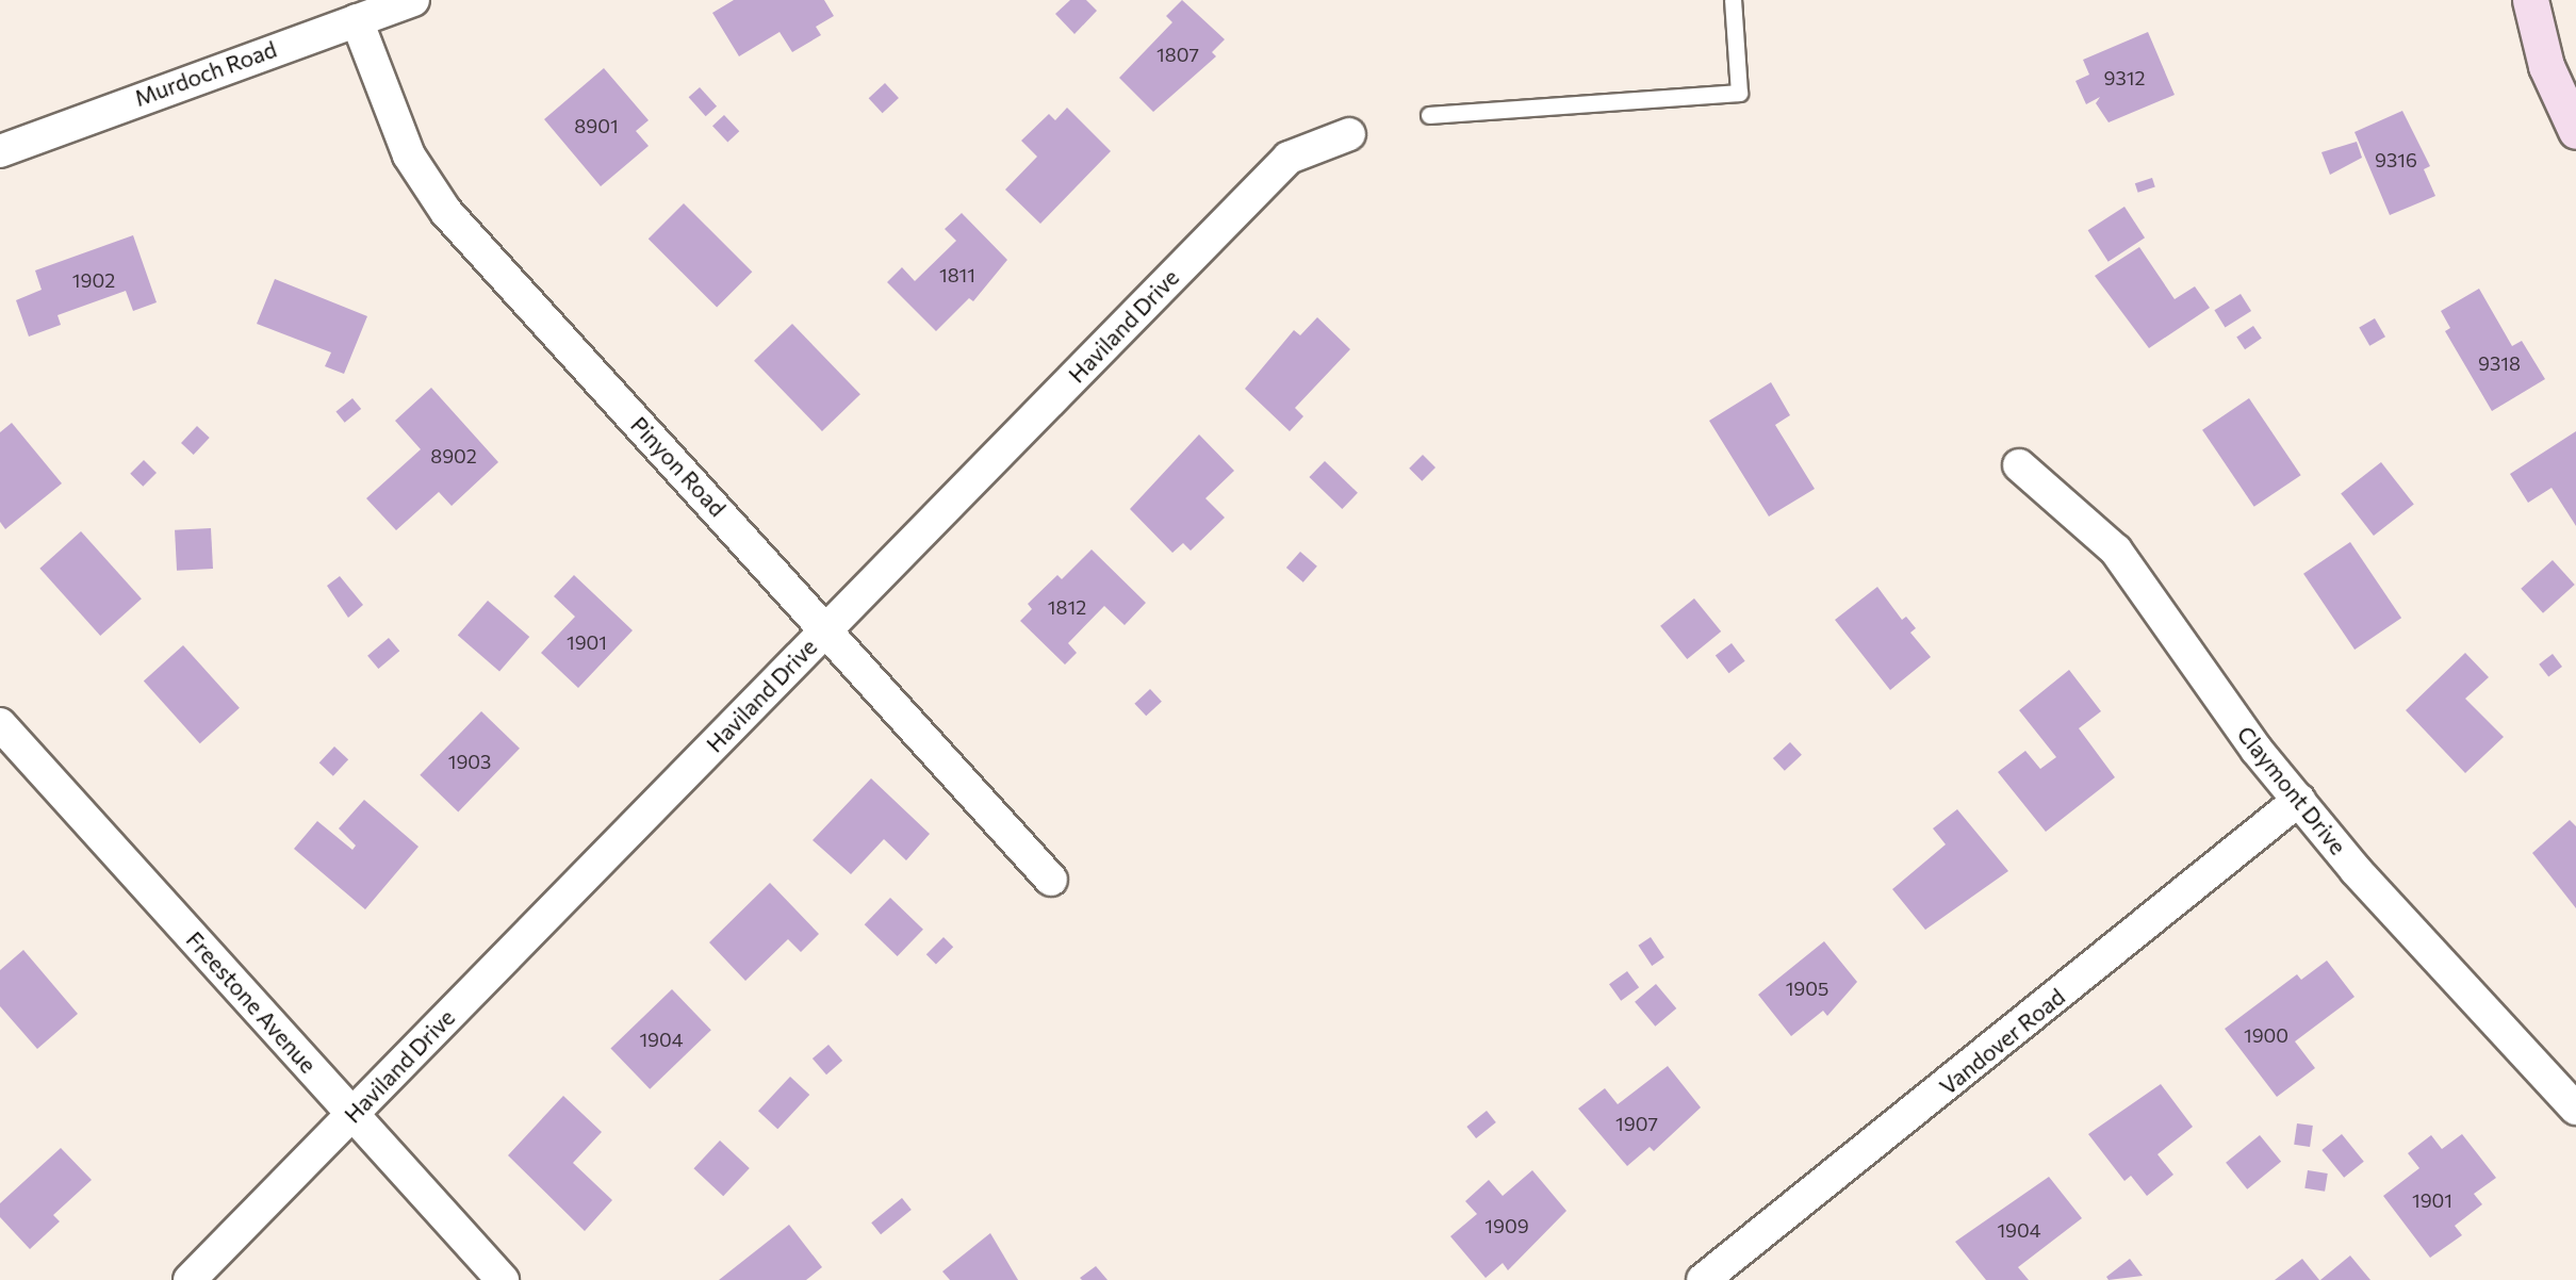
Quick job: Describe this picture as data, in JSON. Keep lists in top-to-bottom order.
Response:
{
  "streets": {
    "street": [
      "Murdoch Road",
      "Haviland Drive",
      "Pinyon Road",
      "Claymont Drive",
      "Freestone Avenue",
      "Vandover Road"
    ]
  },
  "crossings": [
    ["Murdoch Road", "Pinyon Road"],
    ["Haviland Drive", "Pinyon Road"],
    ["Haviland Drive", "Freestone Avenue"],
    ["Claymont Drive", "Vandover Road"]
  ],
  "house_numbers": [
    "1807",
    "9312",
    "8901",
    "9316",
    "1811",
    "1902",
    "9318",
    "8902",
    "1812",
    "1901",
    "1903",
    "1905",
    "1900",
    "1904",
    "1907",
    "1901",
    "1909",
    "1904"
  ]
}
